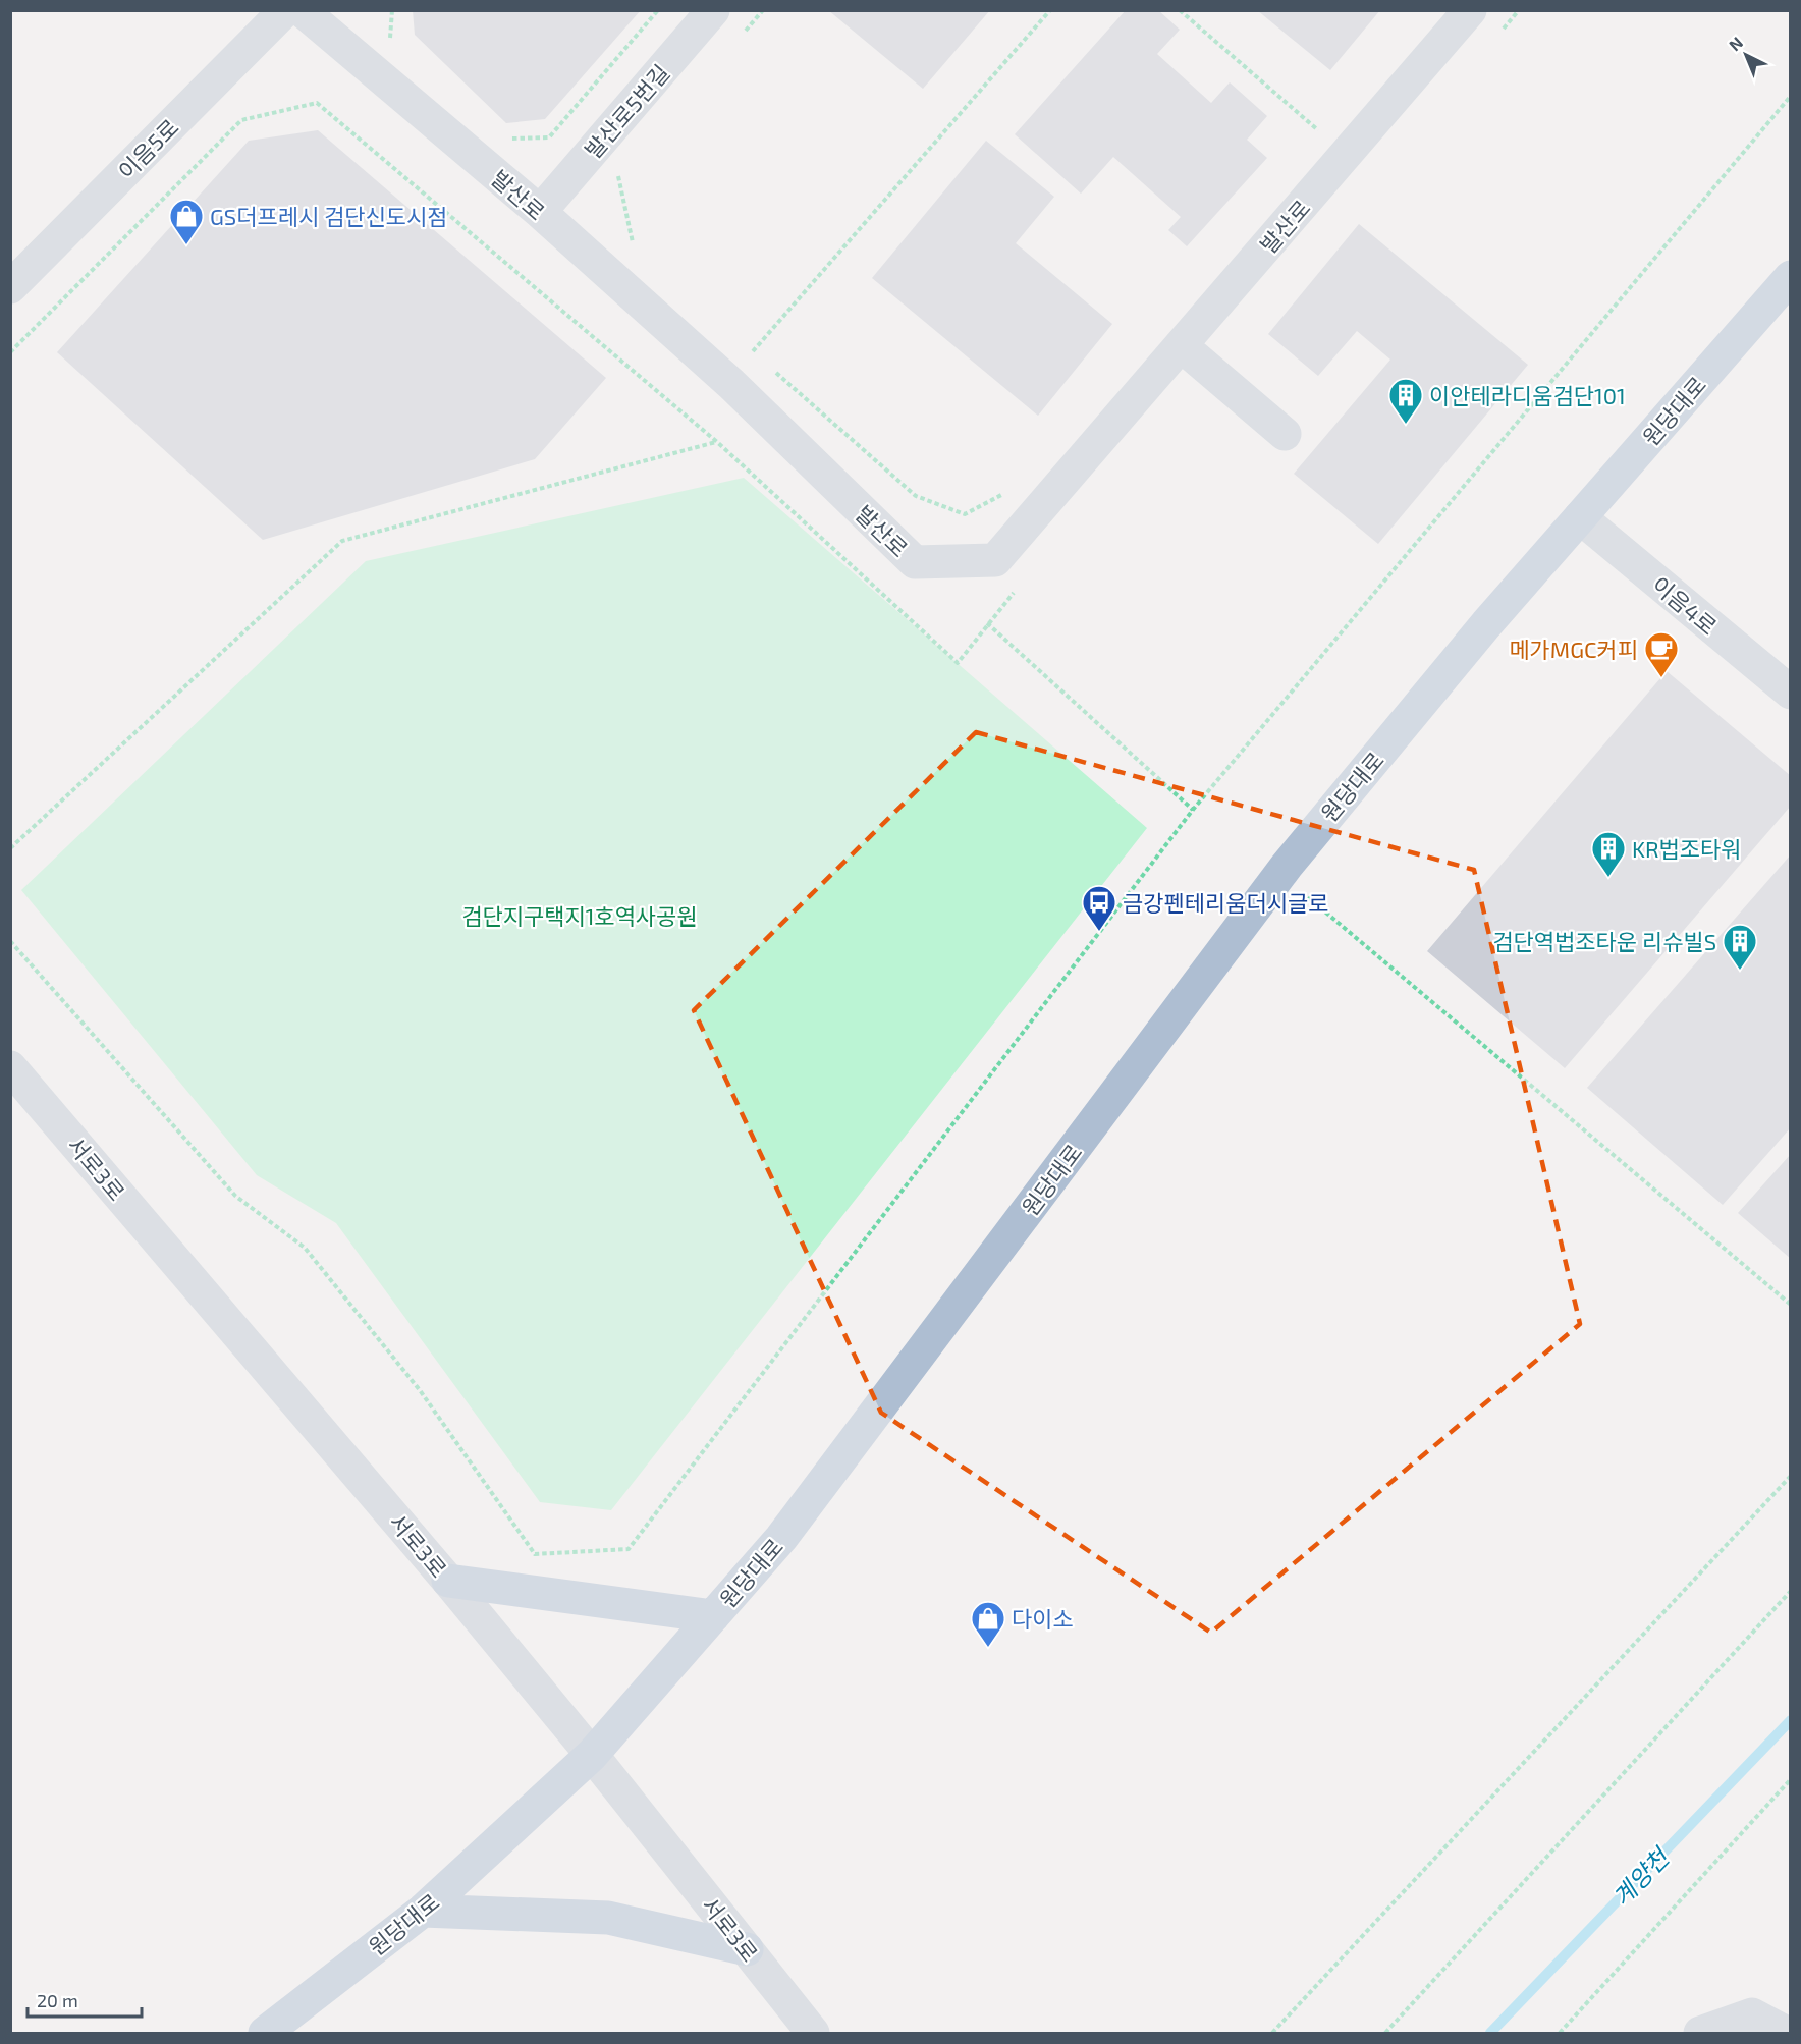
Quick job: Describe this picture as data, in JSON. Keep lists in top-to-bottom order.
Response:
{
  "streets": {
    "main road": ["원당대로"],
    "street": [
      "발산로5번길",
      "이음5로",
      "발산로",
      "이음4로",
      "서로3로"
    ]
  },
  "crossings": [
    ["발산로5번길", "발산로"],
    ["원당대로", "이음4로"],
    ["원당대로", "서로3로"]
  ],
  "water": ["계양천"],
  "parks": ["검단지구택지1호역사공원"],
  "places": {
    "shop": ["GS더프레시 검단신도시점", "다이소"],
    "building": ["이안테라디움검단101", "KR법조타워", "검단역법조타운 리슈빌S"],
    "cafe": ["메가MGC커피"],
    "bus stop": ["금강펜테리움더시글로"]
  },
  "scale_bar": "20 m",
  "north": "top left"
}
